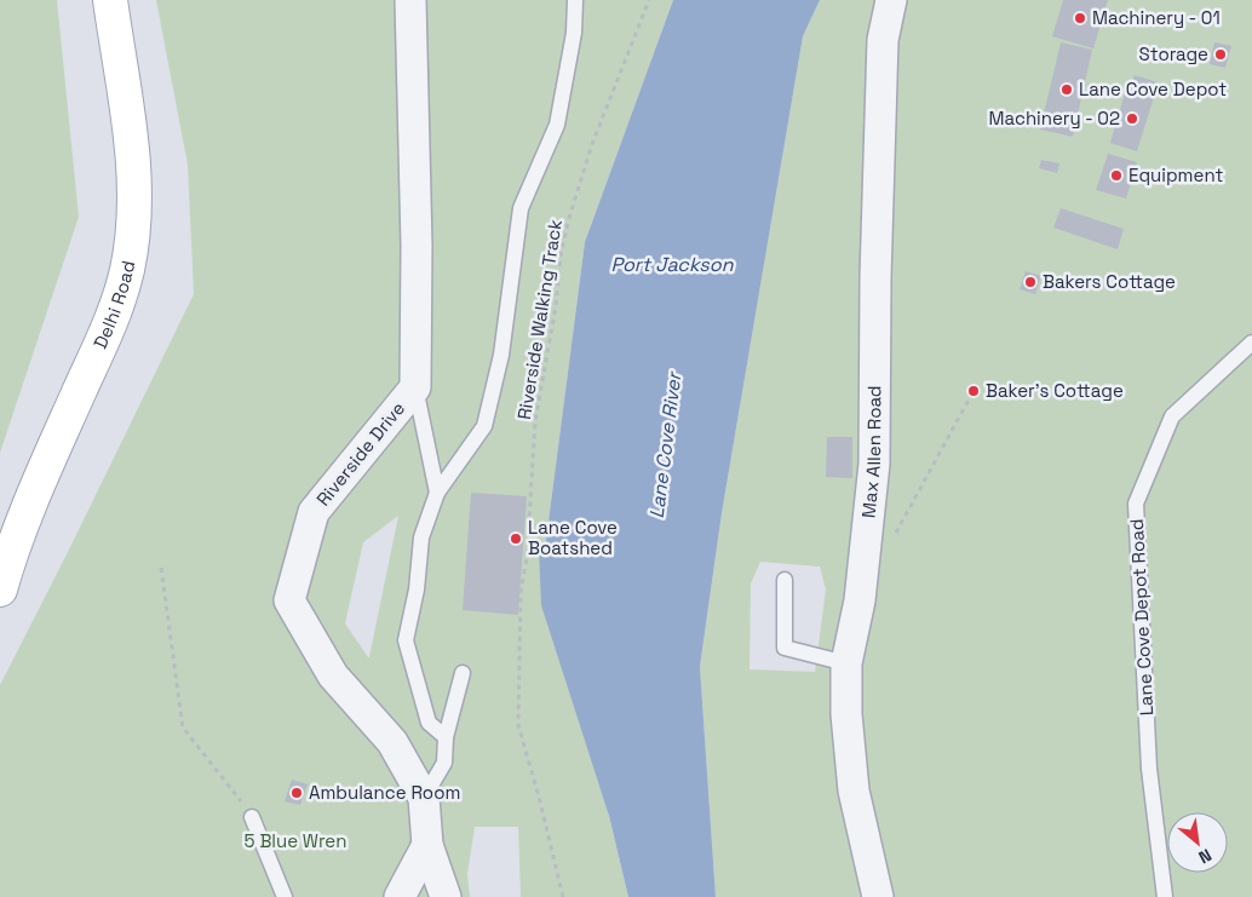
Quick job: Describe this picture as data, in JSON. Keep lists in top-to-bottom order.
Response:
{
  "streets": {
    "main road": ["Delhi Road"],
    "street": ["Max Allen Road", "Riverside Drive"],
    "lane": ["Lane Cove Depot Road"],
    "path": ["Riverside Walking Track"]
  },
  "water": ["Port Jackson", "Lane Cove River"],
  "parks": ["5 Blue Wren"],
  "places": [
    "Machinery - 01",
    "Storage",
    "Lane Cove Depot",
    "Machinery - 02",
    "Equipment",
    "Bakers Cottage",
    "Baker's Cottage",
    "Lane Cove Boatshed",
    "Ambulance Room"
  ],
  "north": "bottom right"
}
